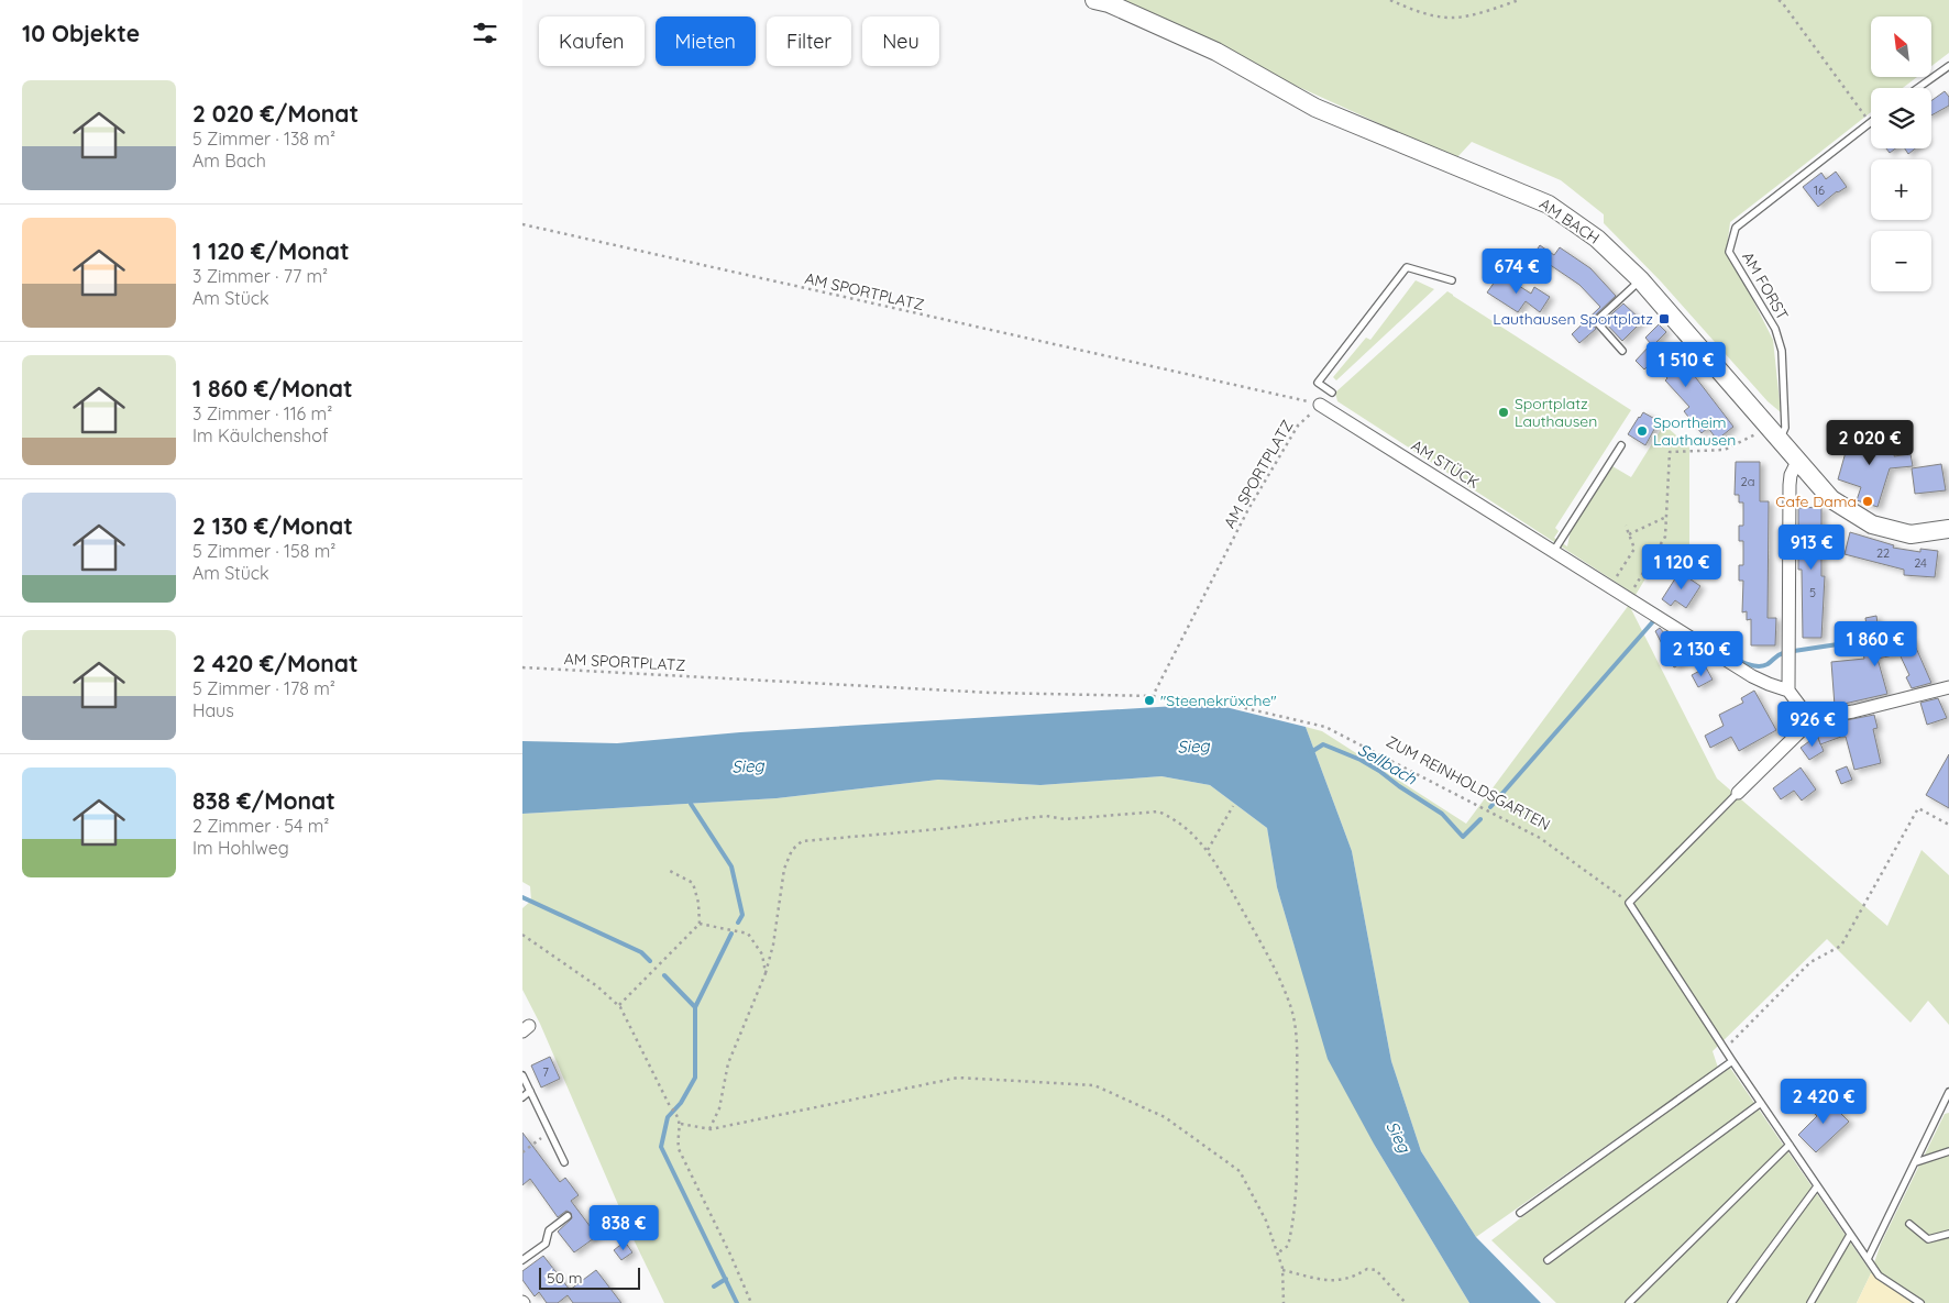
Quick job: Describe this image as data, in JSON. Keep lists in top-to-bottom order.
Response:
{
  "streets": {
    "street": ["AM BACH", "AM STÜCK"],
    "lane": ["AM FORST"],
    "path": ["AM SPORTPLATZ", "ZUM REINHOLDSGARTEN"]
  },
  "crossings": [
    ["AM BACH", "AM FORST"],
    ["AM SPORTPLATZ", "AM STÜCK"],
    ["AM SPORTPLATZ", "ZUM REINHOLDSGARTEN"]
  ],
  "water": ["Sieg", "Sellbach"],
  "places": {
    "transit": ["Lauthausen Sportplatz"],
    "other": [
      "Sportplatz Lauthausen",
      "Sportheim Lauthausen",
      "Cafe Dama",
      "\"Steenekrüxche\""
    ]
  },
  "house_numbers": [
    "16",
    "2a",
    "22",
    "24",
    "5",
    "7"
  ],
  "scale_bar": "50 m",
  "north": "top left",
  "page": {
    "heading": "10 Objekte",
    "map_buttons": ["+", "−"],
    "chip": [
      "Kaufen",
      "Mieten",
      "Filter",
      "Neu"
    ],
    "list": [
      {
        "name": "2 020 €/Monat",
        "note": "5 Zimmer · 138 m² · Am Bach"
      },
      {
        "name": "1 120 €/Monat",
        "note": "3 Zimmer · 77 m² · Am Stück"
      },
      {
        "name": "1 860 €/Monat",
        "note": "3 Zimmer · 116 m² · Im Käulchenshof"
      },
      {
        "name": "2 130 €/Monat",
        "note": "5 Zimmer · 158 m² · Am Stück"
      },
      {
        "name": "2 420 €/Monat",
        "note": "5 Zimmer · 178 m² · Haus"
      },
      {
        "name": "838 €/Monat",
        "note": "2 Zimmer · 54 m² · Im Hohlweg"
      }
    ],
    "price": [
      "674 €",
      "1 510 €",
      "2 020 €",
      "913 €",
      "1 120 €",
      "1 860 €",
      "2 130 €",
      "926 €",
      "2 420 €",
      "838 €"
    ],
    "scale": "50 m"
  }
}
